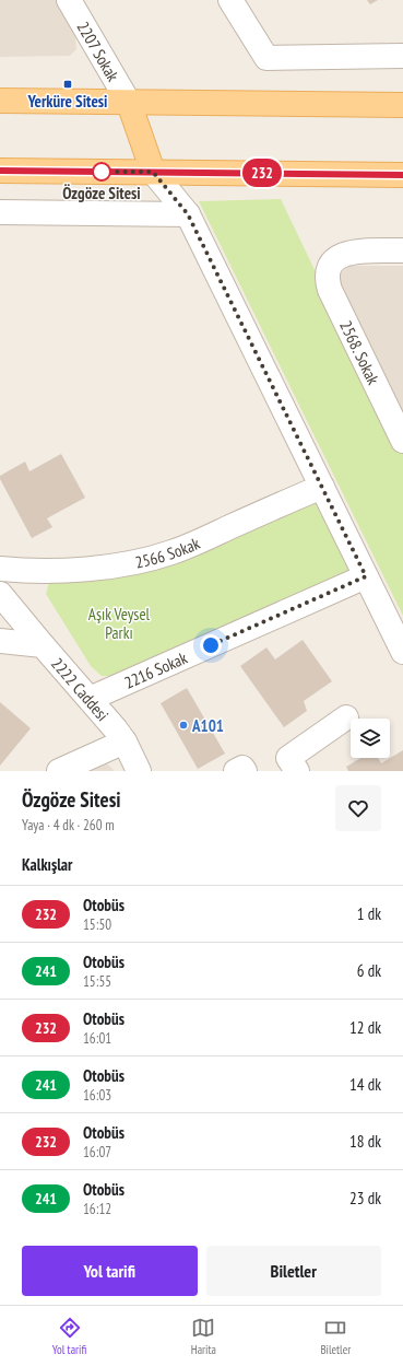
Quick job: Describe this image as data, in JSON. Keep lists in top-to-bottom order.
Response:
{
  "streets": {
    "street": [
      "2207 Sokak",
      "2568. Sokak",
      "2566 Sokak",
      "2216 Sokak",
      "2222 Caddesi"
    ]
  },
  "crossings": [
    ["2216 Sokak", "2222 Caddesi"]
  ],
  "parks": ["Aşık Veysel Parkı"],
  "places": {
    "transit": ["Yerküre Sitesi"],
    "other": ["Özgöze Sitesi", "A101"]
  },
  "lines": ["bus line 232"],
  "page": {
    "on_map": "232",
    "heading": [
      ["Özgöze Sitesi", "Yaya · 4 dk · 260 m"],
      "Kalkışlar"
    ],
    "list": [
      {
        "mark": "232",
        "name": "Otobüs",
        "note": "15:50",
        "value": "1 dk"
      },
      {
        "mark": "241",
        "name": "Otobüs",
        "note": "15:55",
        "value": "6 dk"
      },
      {
        "mark": "232",
        "name": "Otobüs",
        "note": "16:01",
        "value": "12 dk"
      },
      {
        "mark": "241",
        "name": "Otobüs",
        "note": "16:03",
        "value": "14 dk"
      },
      {
        "mark": "232",
        "name": "Otobüs",
        "note": "16:07",
        "value": "18 dk"
      },
      {
        "mark": "241",
        "name": "Otobüs",
        "note": "16:12",
        "value": "23 dk"
      }
    ],
    "buttons": ["Yol tarifi", "Biletler"],
    "tabs": ["Yol tarifi", "Harita", "Biletler"]
  }
}
